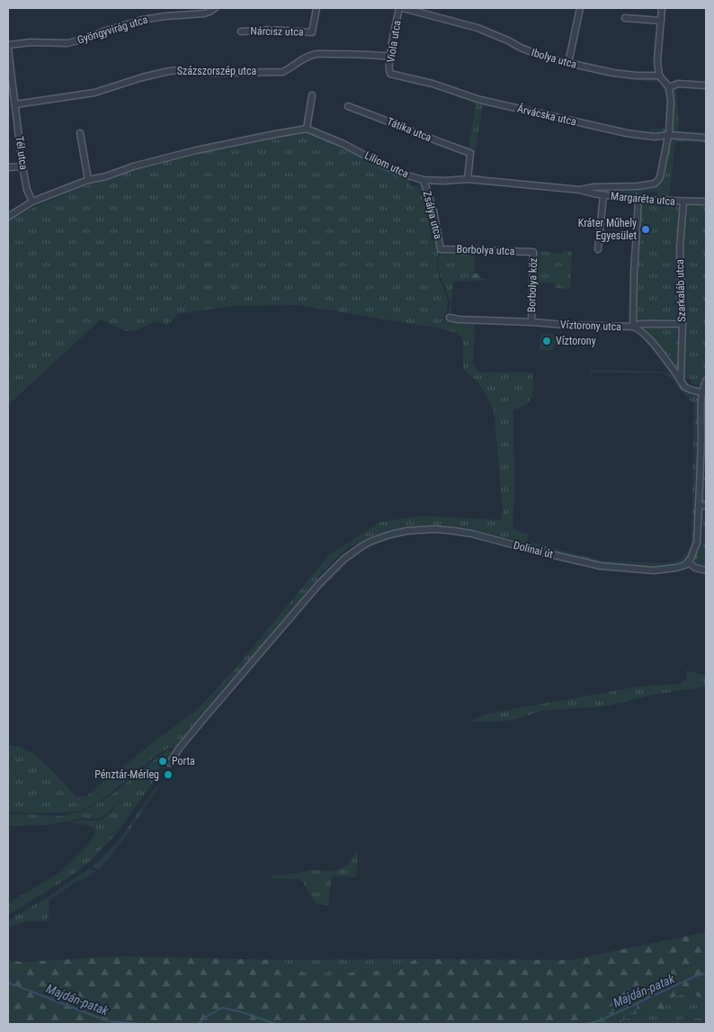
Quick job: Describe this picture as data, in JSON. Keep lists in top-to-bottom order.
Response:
{
  "streets": {
    "street": [
      "Gyöngyvirág utca",
      "Nárcisz utca",
      "Viola utca",
      "Ibolya utca",
      "Százszorszép utca",
      "Árvácska utca",
      "Tátika utca",
      "Tél utca",
      "Liliom utca",
      "Margaréta utca",
      "Zsálya utca",
      "Borbolya utca",
      "Borbolya köz",
      "Szarkaláb utca",
      "Víztorony utca",
      "Dolinai út"
    ]
  },
  "crossings": [
    ["Viola utca", "Százszorszép utca"],
    ["Viola utca", "Árvácska utca"],
    ["Százszorszép utca", "Tél utca"],
    ["Árvácska utca", "Liliom utca"],
    ["Tátika utca", "Liliom utca"],
    ["Tél utca", "Liliom utca"],
    ["Liliom utca", "Margaréta utca"],
    ["Liliom utca", "Zsálya utca"],
    ["Margaréta utca", "Szarkaláb utca"],
    ["Zsálya utca", "Borbolya utca"],
    ["Borbolya utca", "Borbolya köz"],
    ["Borbolya köz", "Víztorony utca"],
    ["Szarkaláb utca", "Víztorony utca"]
  ],
  "water": ["Majdán-patak"],
  "places": [
    "Kráter Műhely Egyesület",
    "Víztorony",
    "Porta",
    "Pénztár-Mérleg"
  ]
}
